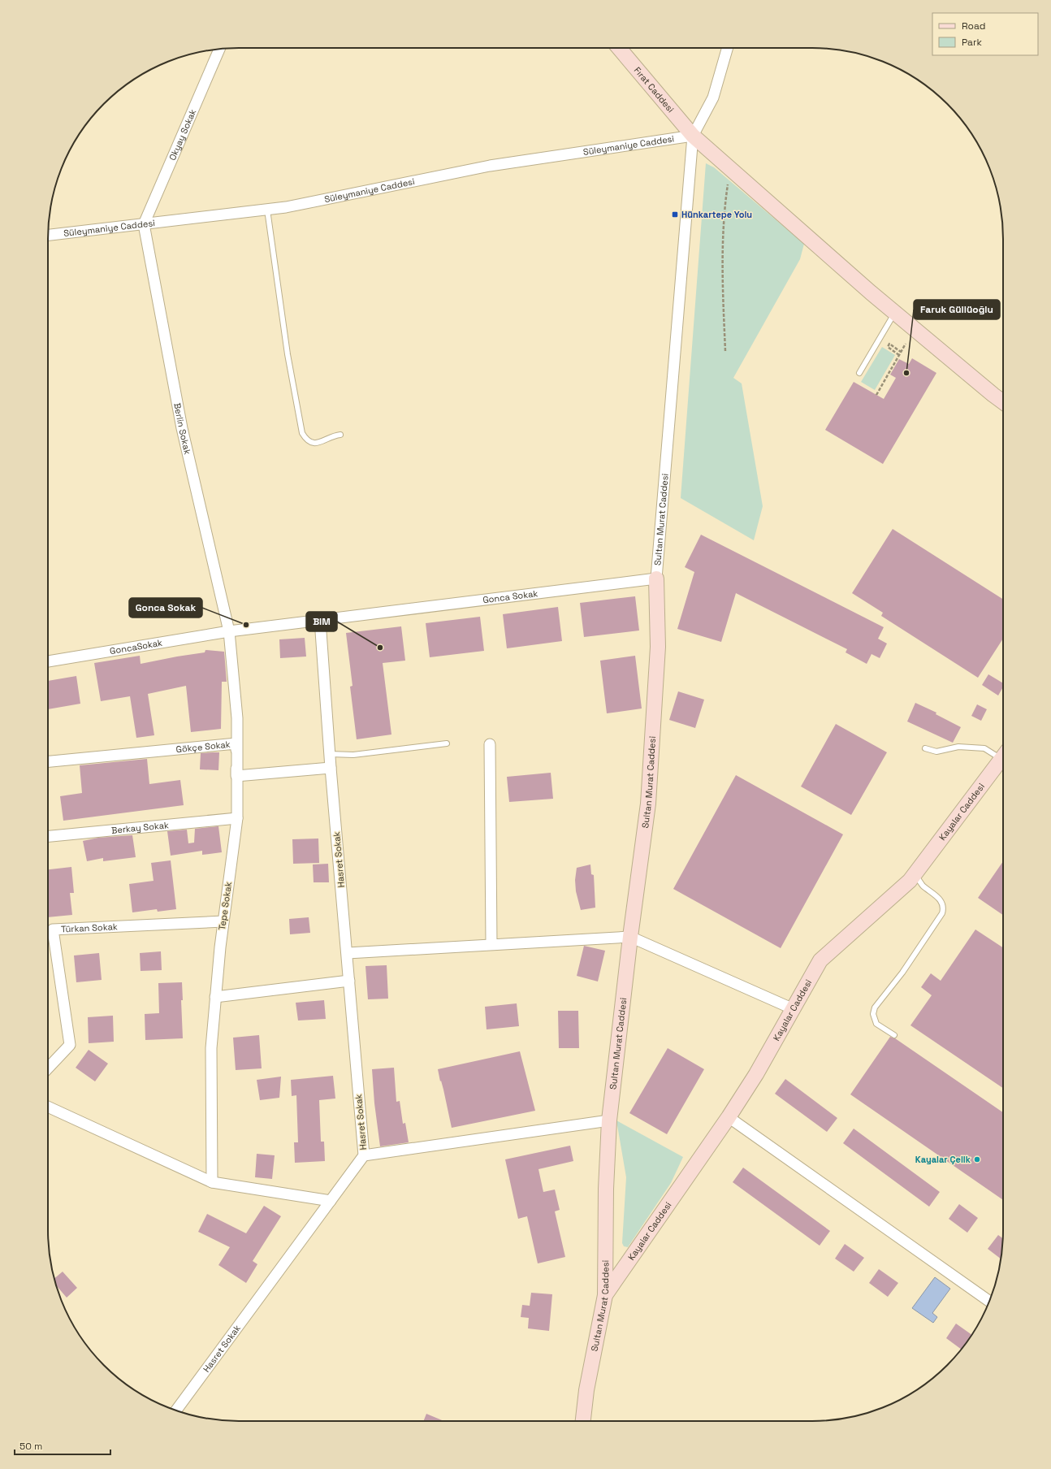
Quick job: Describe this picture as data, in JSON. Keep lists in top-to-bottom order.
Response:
{
  "streets": {
    "street": [
      "Fırat Caddesi",
      "Okyay Sokak",
      "Süleymaniye Caddesi",
      "Berlin Sokak",
      "Sultan Murat Caddesi",
      "Gonca Sokak",
      "GoncaSokak",
      "Gökçe Sokak",
      "Kayalar Caddesi",
      "Berkay Sokak",
      "Hasret Sokak",
      "Tepe Sokak",
      "Türkan Sokak"
    ]
  },
  "crossings": [
    ["Fırat Caddesi", "Süleymaniye Caddesi"],
    ["Fırat Caddesi", "Sultan Murat Caddesi"],
    ["Okyay Sokak", "Süleymaniye Caddesi"],
    ["Okyay Sokak", "Berlin Sokak"],
    ["Süleymaniye Caddesi", "Berlin Sokak"],
    ["Süleymaniye Caddesi", "Sultan Murat Caddesi"],
    ["Berlin Sokak", "Gonca Sokak"],
    ["Berlin Sokak", "GoncaSokak"],
    ["Berlin Sokak", "Tepe Sokak"],
    ["Sultan Murat Caddesi", "Gonca Sokak"],
    ["Sultan Murat Caddesi", "Kayalar Caddesi"],
    ["Gonca Sokak", "GoncaSokak"],
    ["Gonca Sokak", "Hasret Sokak"],
    ["Gonca Sokak", "Tepe Sokak"],
    ["GoncaSokak", "Tepe Sokak"],
    ["Gökçe Sokak", "Hasret Sokak"],
    ["Gökçe Sokak", "Tepe Sokak"],
    ["Berkay Sokak", "Tepe Sokak"],
    ["Tepe Sokak", "Türkan Sokak"]
  ],
  "places": {
    "transit": ["Hünkartepe Yolu"],
    "other": [
      "Faruk Güllüoğlu",
      "Gonca Sokak",
      "BIM",
      "Kayalar Çelik"
    ]
  },
  "legend": ["Road", "Park"],
  "scale_bar": "50 m"
}
